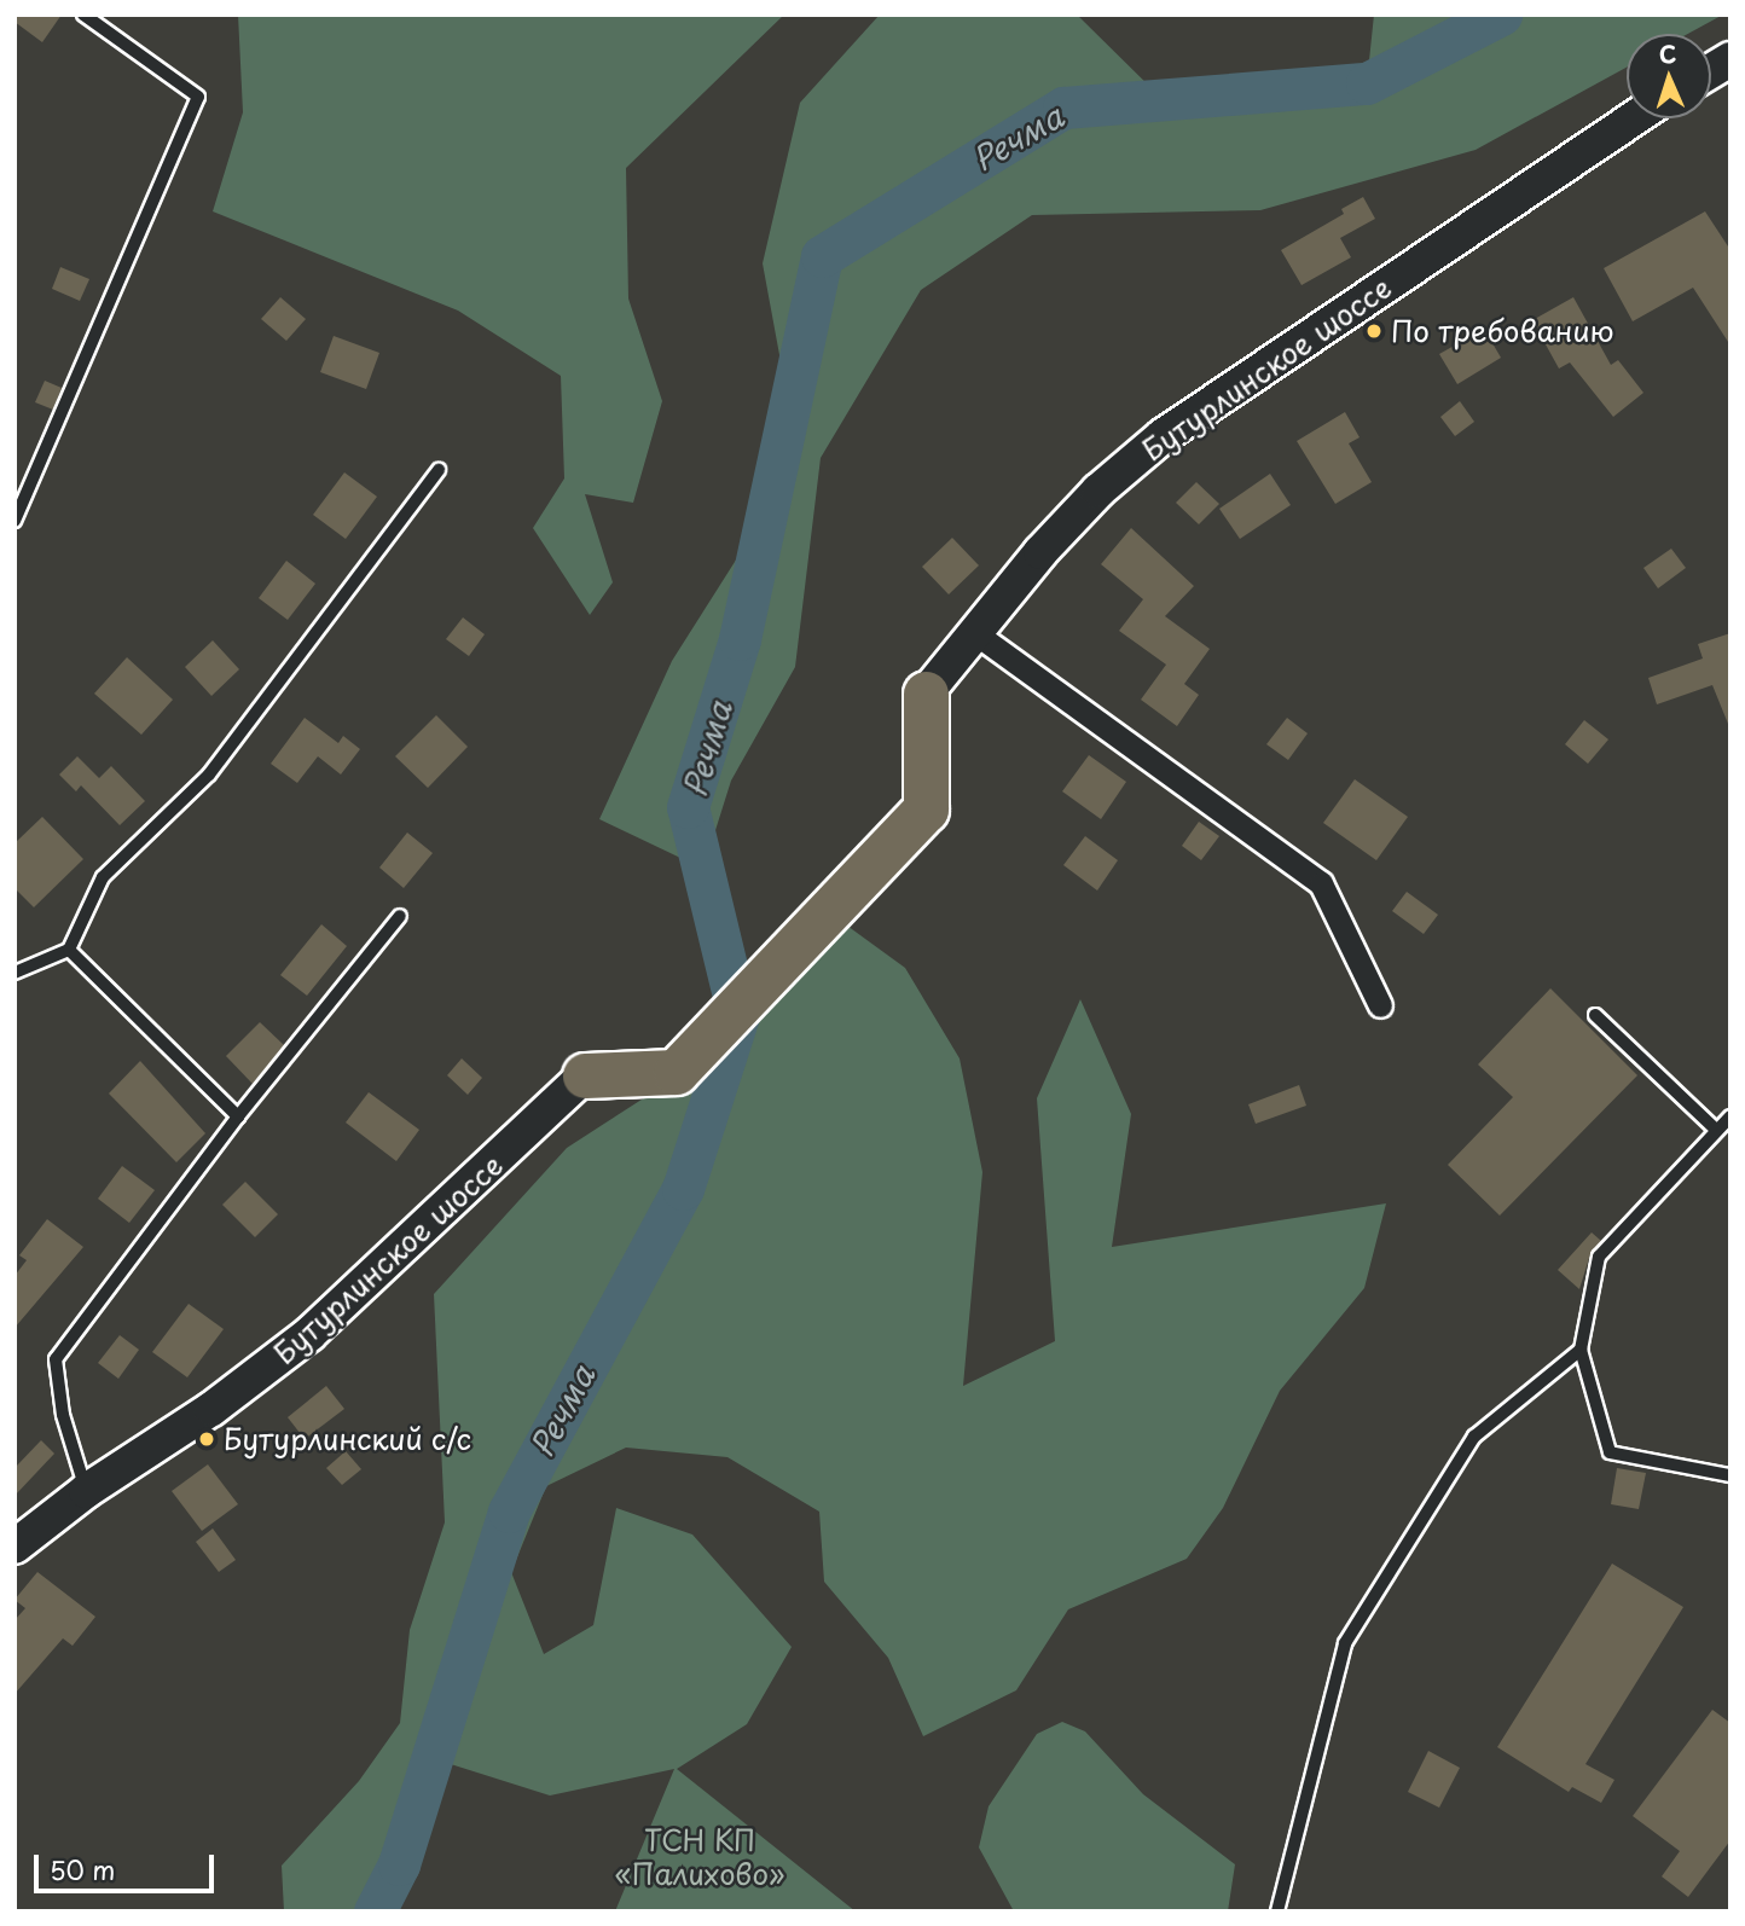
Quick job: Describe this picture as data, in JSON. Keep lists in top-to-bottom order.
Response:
{
  "streets": {
    "main road": ["Бутурлинское шоссе"]
  },
  "water": ["Речма"],
  "parks": ["ТСН КП «Палихово»"],
  "places": ["По требованию", "Бутурлинский с/с"],
  "scale_bar": "50 m",
  "north": "top"
}
